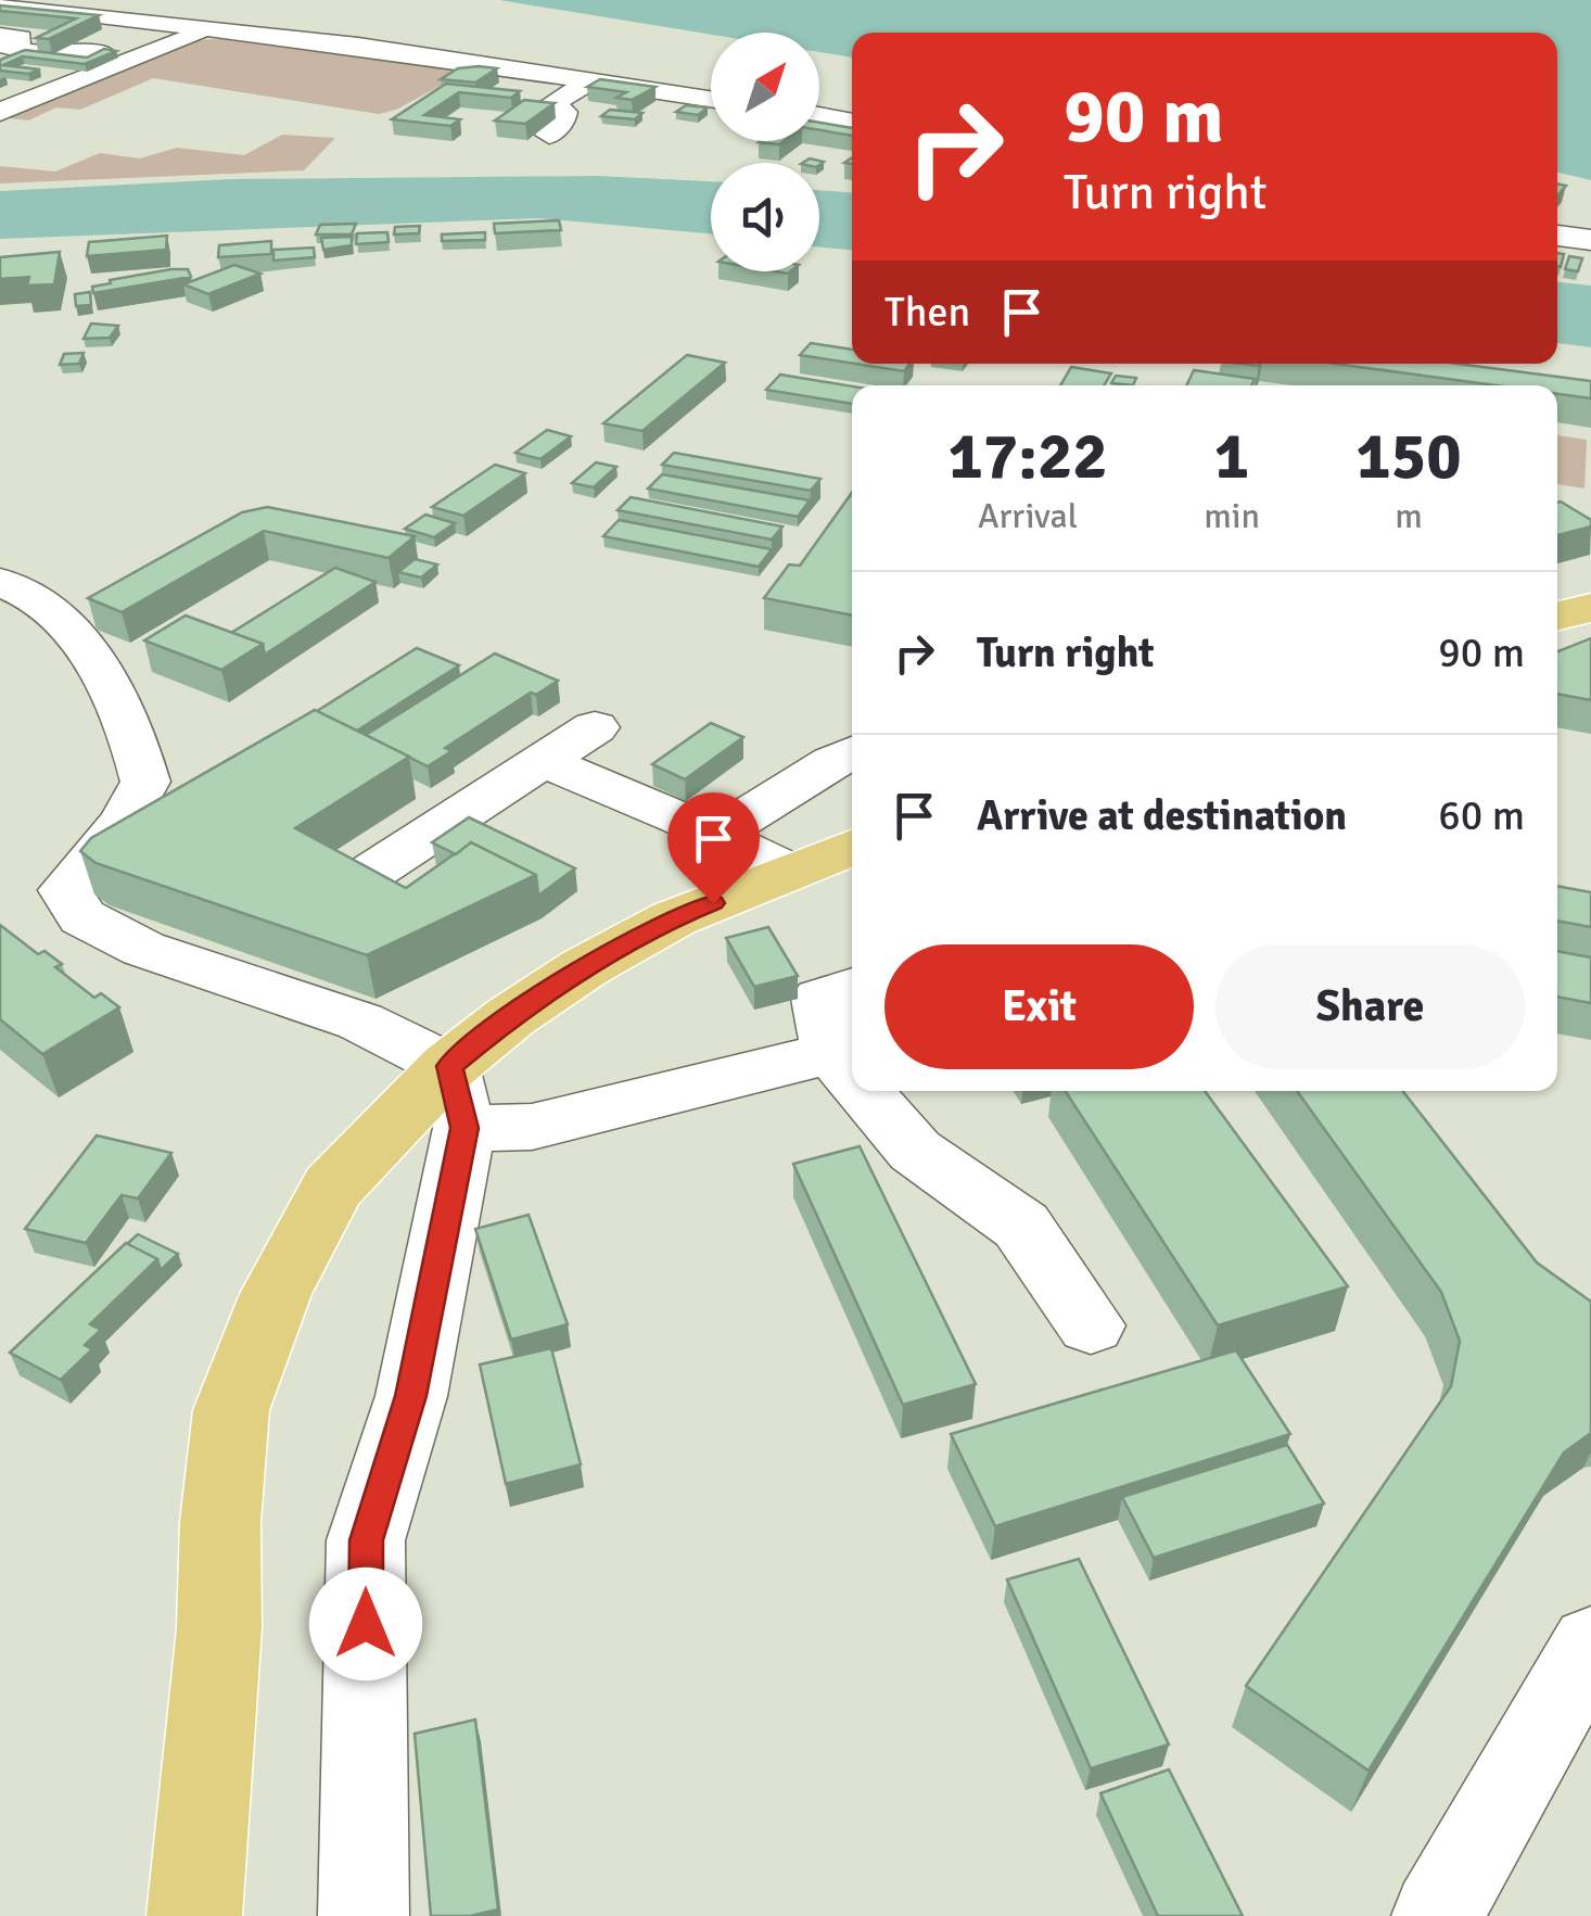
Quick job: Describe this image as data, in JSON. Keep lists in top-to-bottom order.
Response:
{
  "north": "top right",
  "page": {
    "turn": ["90 m", "Turn right"],
    "then": "Then",
    "eta": [
      "17:22",
      "Arrival",
      "1",
      "min",
      "150",
      "m"
    ],
    "list": [
      {
        "name": "Turn right",
        "value": "90 m"
      },
      {
        "name": "Arrive at destination",
        "value": "60 m"
      }
    ],
    "buttons": ["Exit", "Share"]
  }
}
